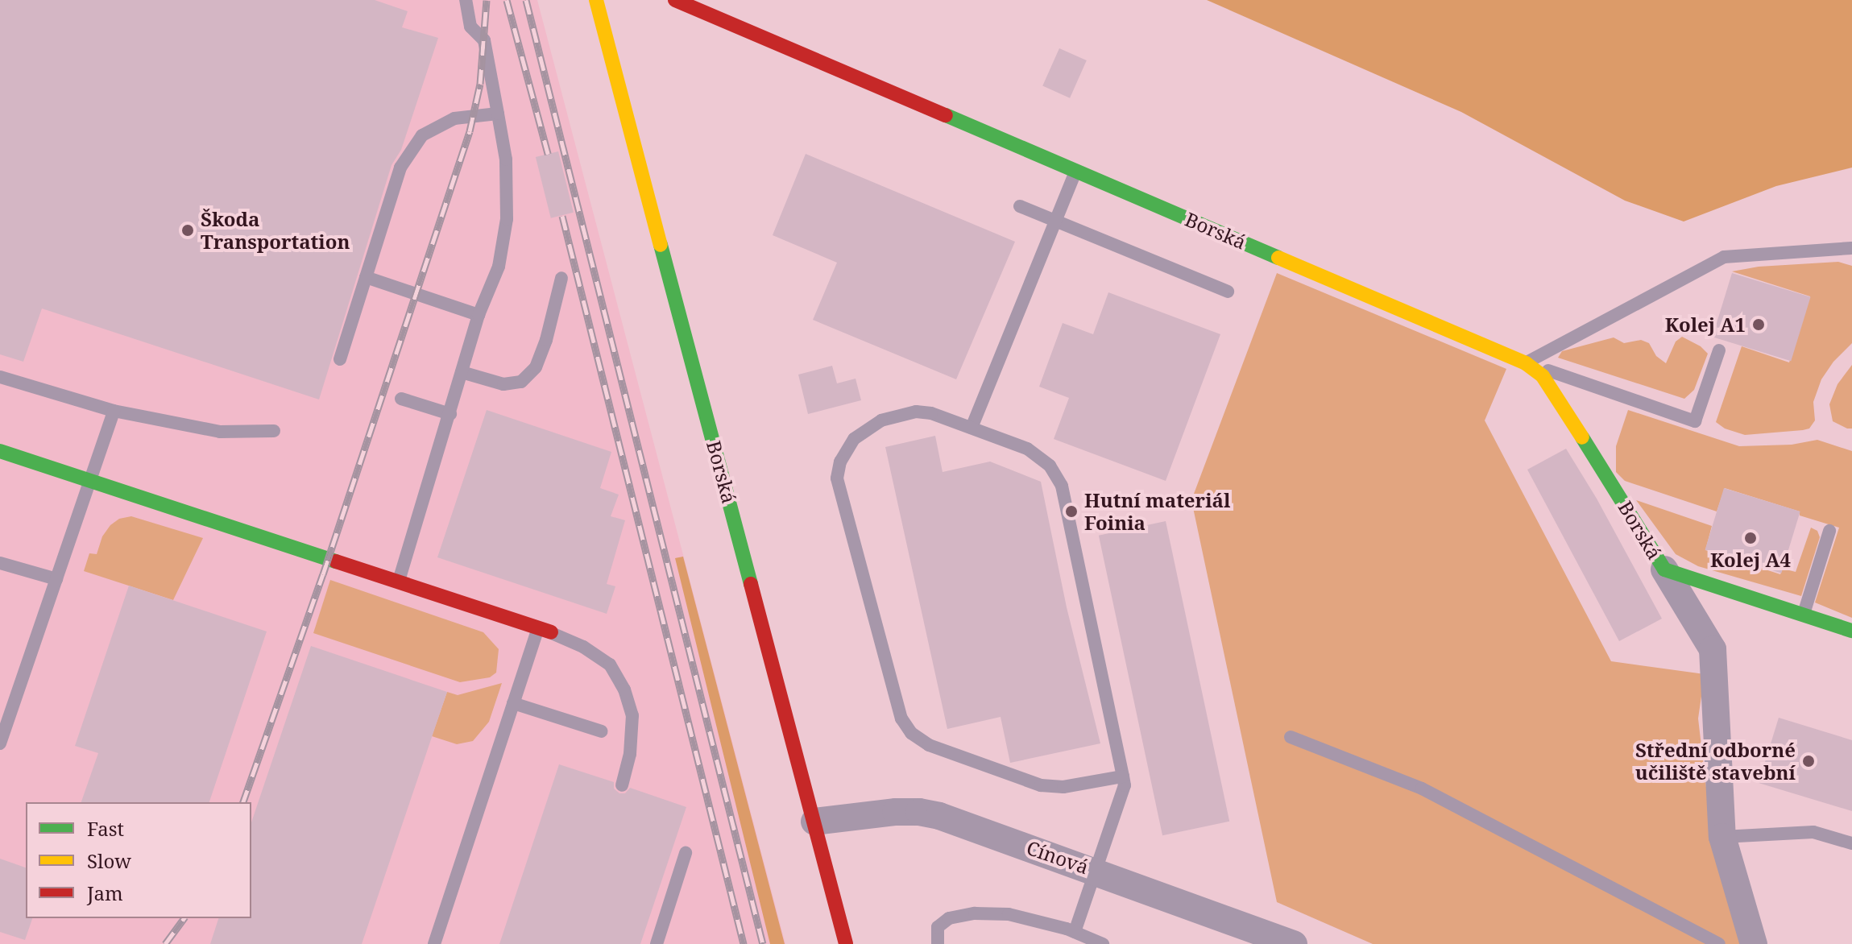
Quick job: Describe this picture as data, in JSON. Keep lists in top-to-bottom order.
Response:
{
  "streets": {
    "street": ["Borská", "Cínová"]
  },
  "crossings": [
    ["Borská", "Cínová"]
  ],
  "places": [
    "Škoda Transportation",
    "Kolej A1",
    "Hutní materiál Foinia",
    "Kolej A4",
    "Střední odborné učiliště stavební"
  ],
  "legend": ["Fast", "Slow", "Jam"]
}
